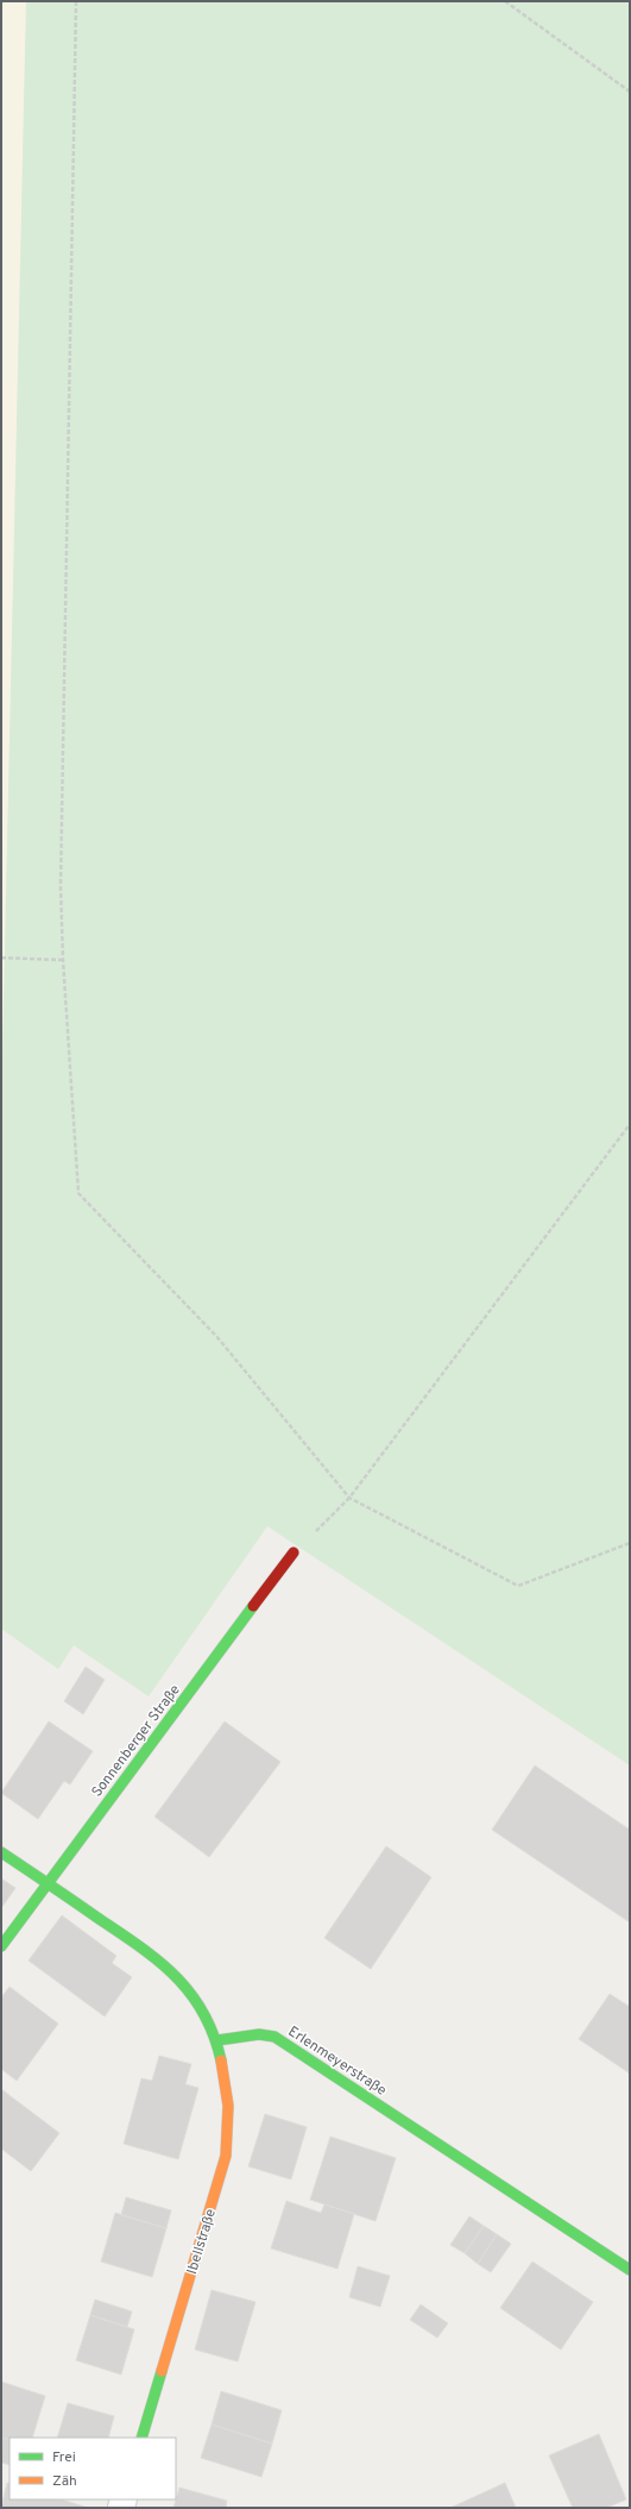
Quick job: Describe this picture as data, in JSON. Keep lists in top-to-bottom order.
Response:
{
  "streets": {
    "street": ["Sonnenberger Straße", "Erlenmeyerstraße", "Ibellstraße"]
  },
  "crossings": [
    ["Erlenmeyerstraße", "Ibellstraße"]
  ],
  "legend": ["Frei", "Zäh"]
}
